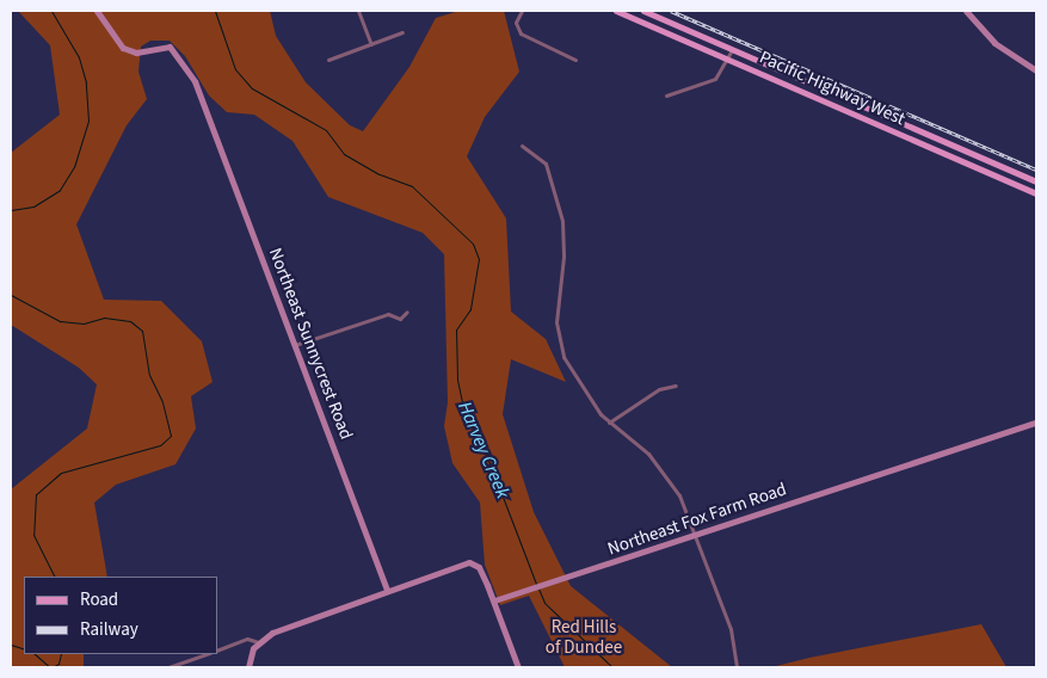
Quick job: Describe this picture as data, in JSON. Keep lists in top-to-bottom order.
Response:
{
  "streets": {
    "main road": ["Pacific Highway West"],
    "street": ["Northeast Sunnycrest Road", "Northeast Fox Farm Road"]
  },
  "water": ["Harvey Creek"],
  "parks": ["Red Hills of Dundee"],
  "legend": ["Road", "Railway"]
}
